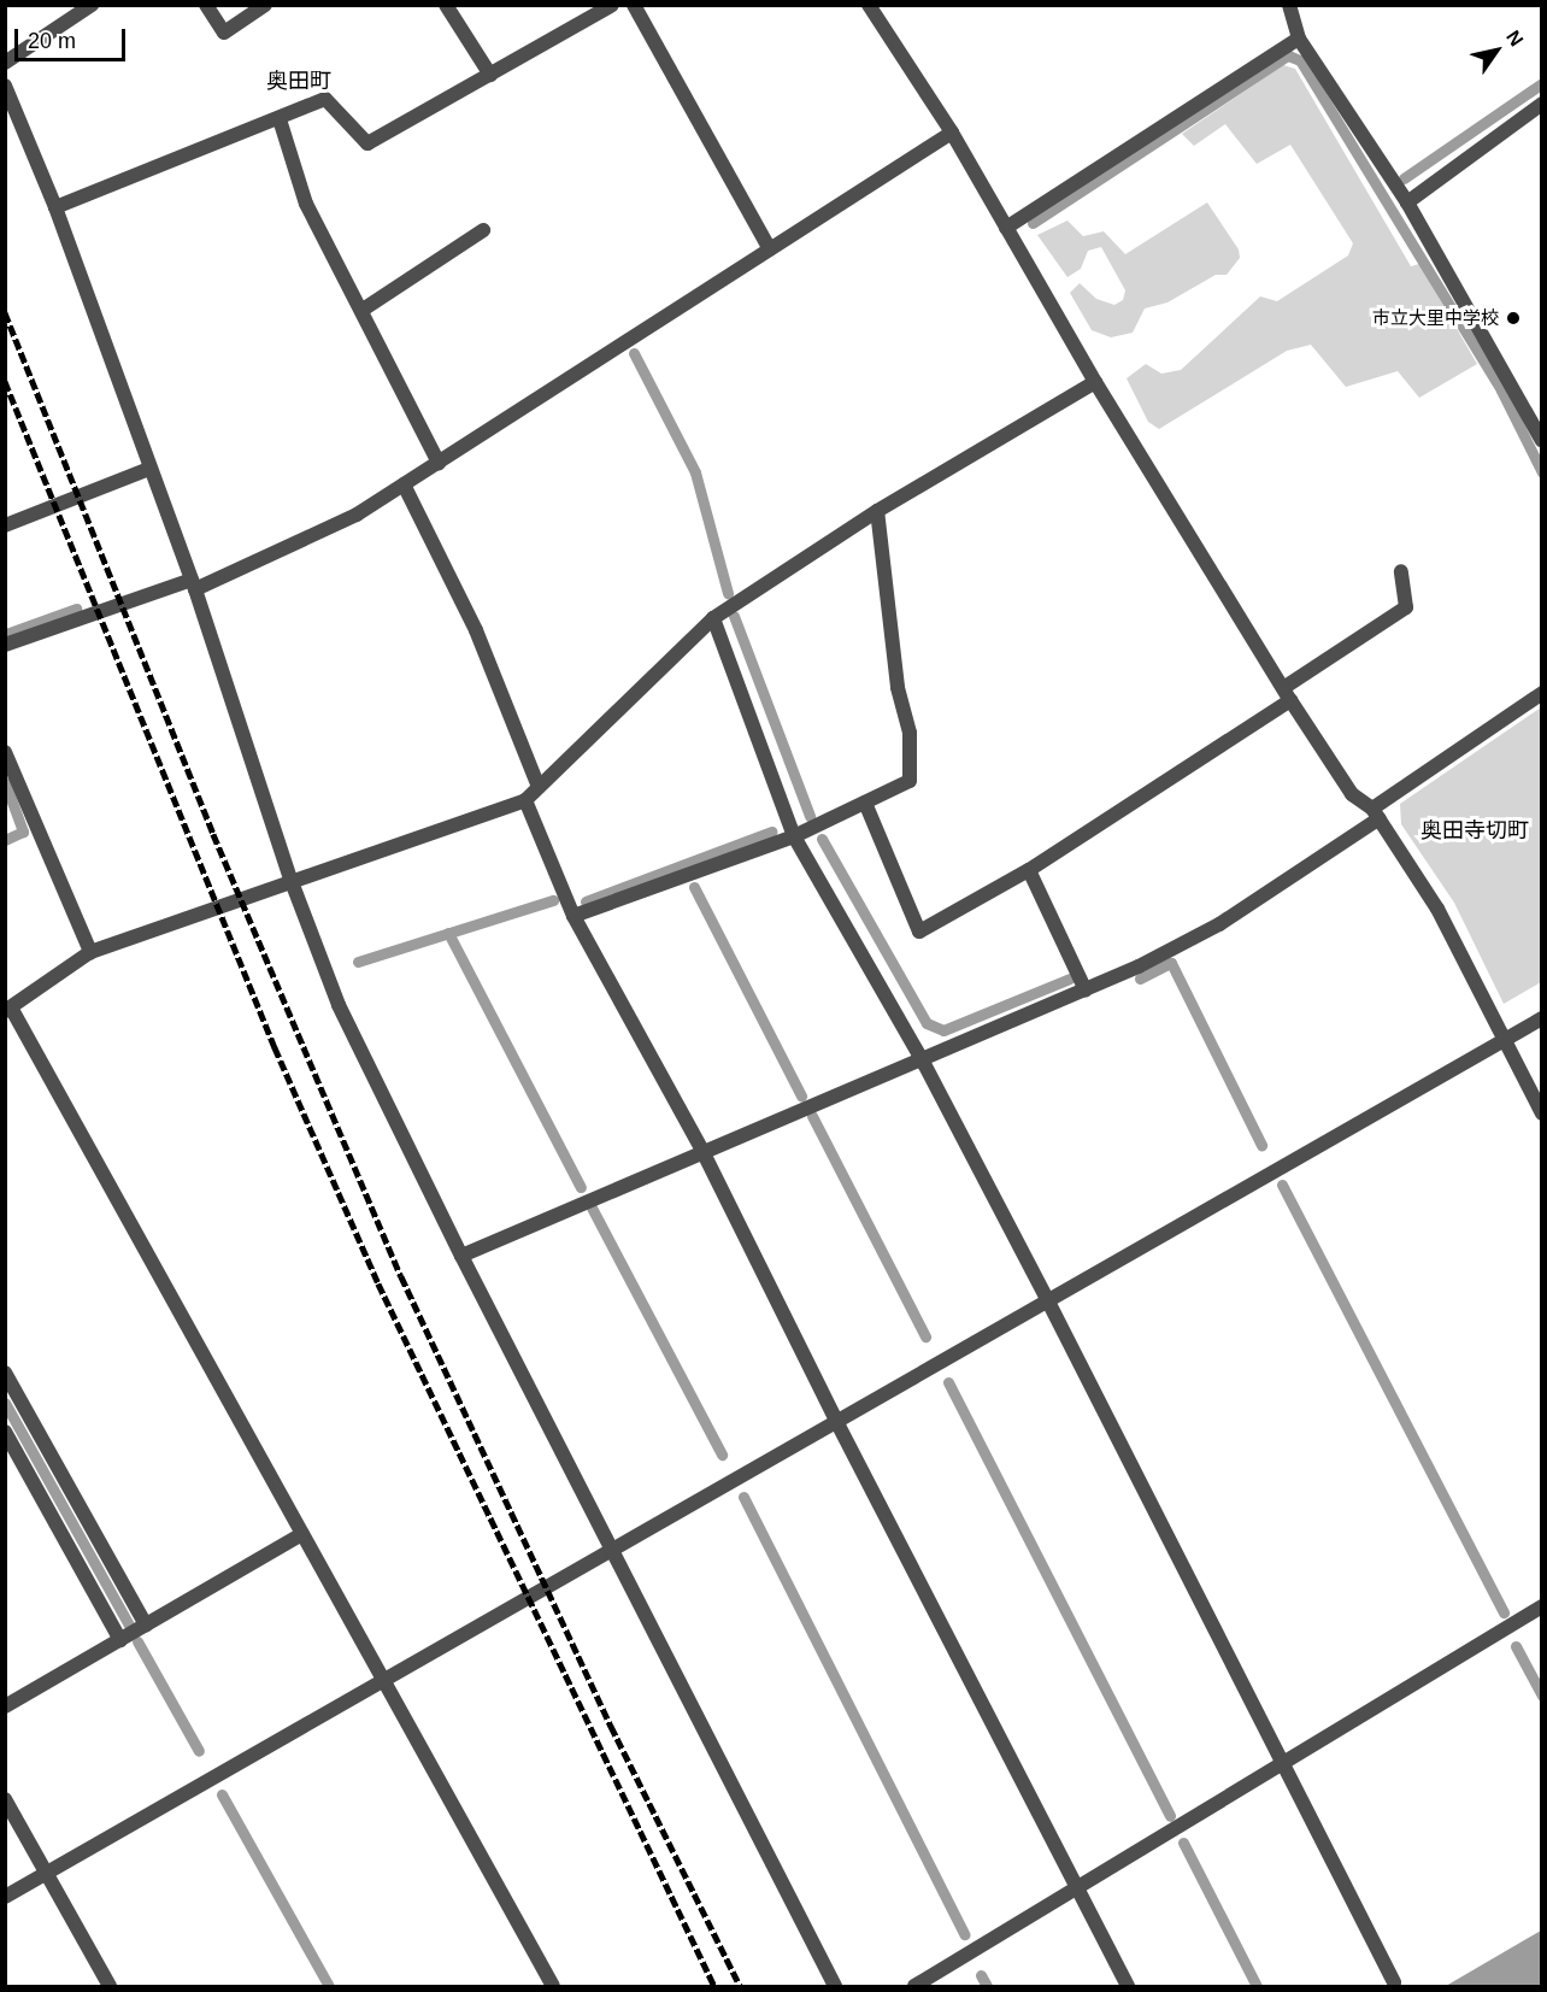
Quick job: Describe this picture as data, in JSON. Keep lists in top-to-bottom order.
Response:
{
  "districts": ["奥田町", "奥田寺切町"],
  "places": ["市立大里中学校"],
  "scale_bar": "20 m",
  "north": "top right"
}
